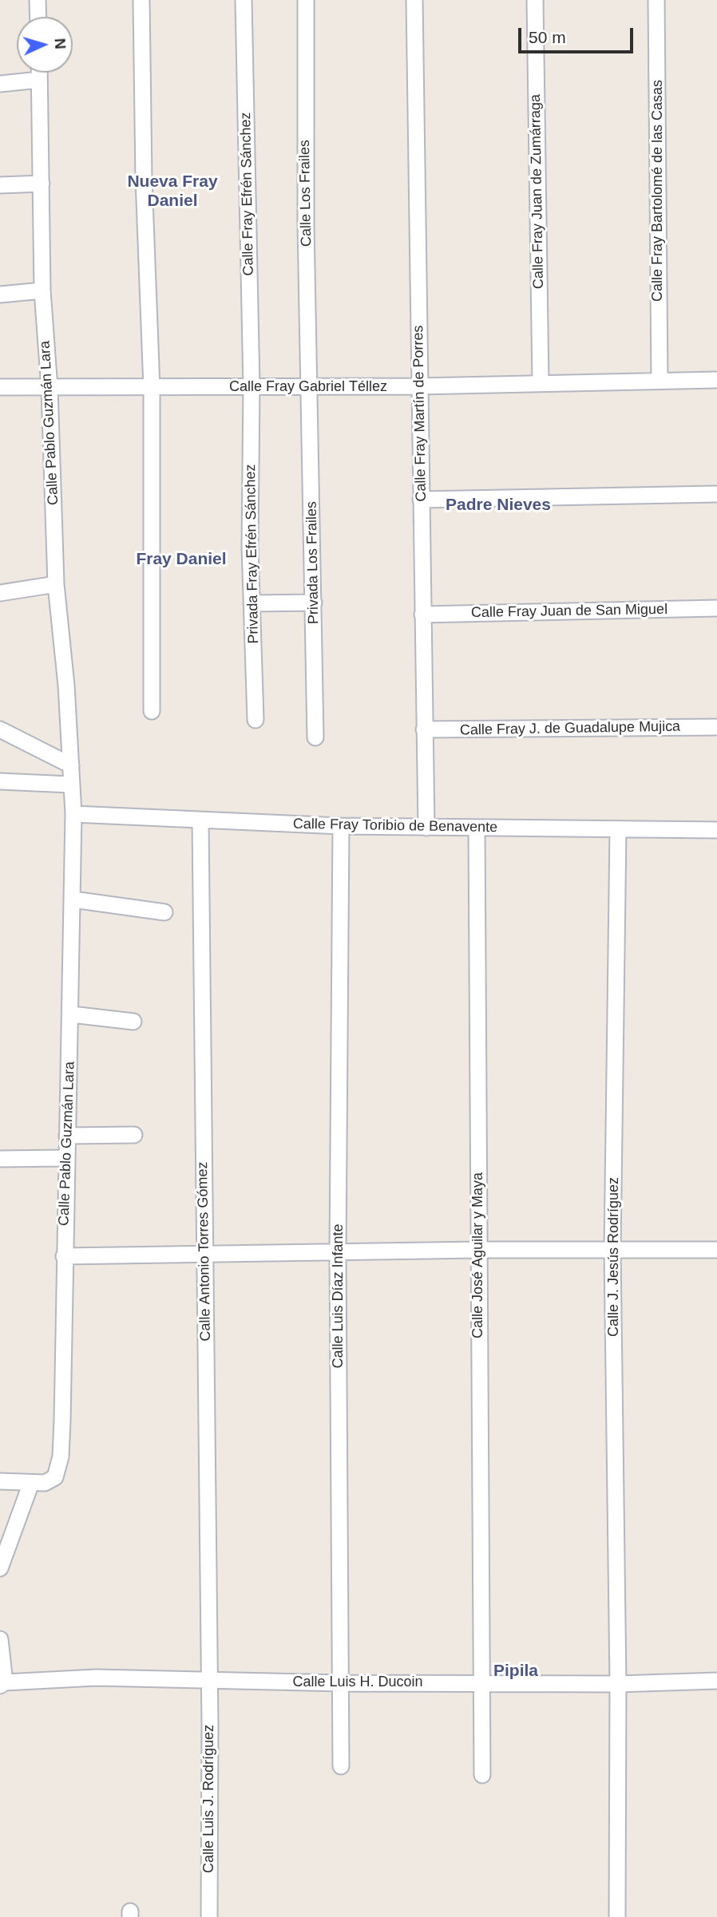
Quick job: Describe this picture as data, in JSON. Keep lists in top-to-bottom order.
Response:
{
  "streets": {
    "street": [
      "Calle Fray Bartolomé de las Casas",
      "Calle Fray Juan de Zumárraga",
      "Calle Los Frailes",
      "Calle Fray Efrén Sánchez",
      "Calle Fray Gabriel Téllez",
      "Calle Fray Martín de Porres",
      "Calle Pablo Guzmán Lara",
      "Privada Fray Efrén Sánchez",
      "Privada Los Frailes",
      "Calle Fray Juan de San Miguel",
      "Calle Fray J. de Guadalupe Mujica",
      "Calle Fray Toribio de Benavente",
      "Calle Antonio Torres Gómez",
      "Calle José Aguilar y Maya",
      "Calle J. Jesús Rodríguez",
      "Calle Luis Díaz Infante",
      "Calle Luis H. Ducoin",
      "Calle Luis J. Rodríguez"
    ]
  },
  "crossings": [
    ["Calle Fray Bartolomé de las Casas", "Calle Fray Gabriel Téllez"],
    ["Calle Fray Juan de Zumárraga", "Calle Fray Gabriel Téllez"],
    ["Calle Los Frailes", "Calle Fray Gabriel Téllez"],
    ["Calle Los Frailes", "Privada Los Frailes"],
    ["Calle Fray Efrén Sánchez", "Calle Fray Gabriel Téllez"],
    ["Calle Fray Efrén Sánchez", "Privada Fray Efrén Sánchez"],
    ["Calle Fray Gabriel Téllez", "Calle Fray Martín de Porres"],
    ["Calle Fray Gabriel Téllez", "Calle Pablo Guzmán Lara"],
    ["Calle Fray Gabriel Téllez", "Privada Fray Efrén Sánchez"],
    ["Calle Fray Gabriel Téllez", "Privada Los Frailes"],
    ["Calle Fray Martín de Porres", "Calle Fray Juan de San Miguel"],
    ["Calle Fray Martín de Porres", "Calle Fray J. de Guadalupe Mujica"],
    ["Calle Fray Martín de Porres", "Calle Fray Toribio de Benavente"],
    ["Calle Pablo Guzmán Lara", "Calle Fray Toribio de Benavente"],
    ["Calle Fray Toribio de Benavente", "Calle Antonio Torres Gómez"],
    ["Calle Fray Toribio de Benavente", "Calle José Aguilar y Maya"],
    ["Calle Fray Toribio de Benavente", "Calle J. Jesús Rodríguez"],
    ["Calle Fray Toribio de Benavente", "Calle Luis Díaz Infante"],
    ["Calle Antonio Torres Gómez", "Calle Luis H. Ducoin"],
    ["Calle Antonio Torres Gómez", "Calle Luis J. Rodríguez"],
    ["Calle José Aguilar y Maya", "Calle Luis H. Ducoin"],
    ["Calle J. Jesús Rodríguez", "Calle Luis H. Ducoin"],
    ["Calle Luis Díaz Infante", "Calle Luis H. Ducoin"],
    ["Calle Luis H. Ducoin", "Calle Luis J. Rodríguez"]
  ],
  "districts": [
    "Nueva Fray Daniel",
    "Padre Nieves",
    "Fray Daniel",
    "Pipila"
  ],
  "scale_bar": "50 m",
  "north": "right"
}
